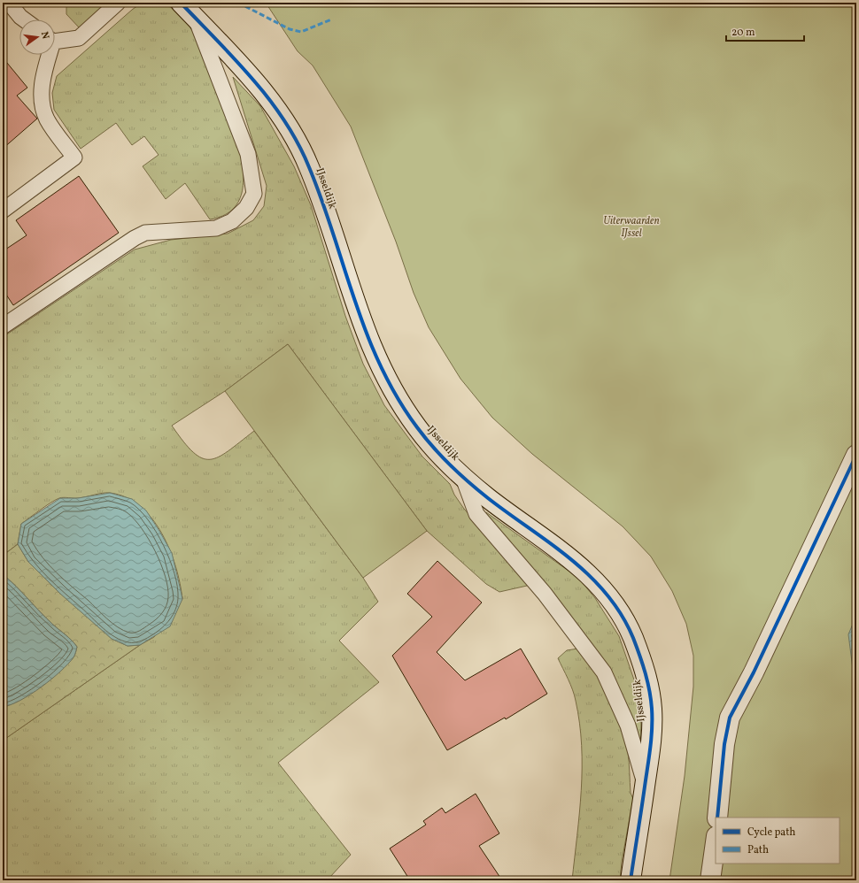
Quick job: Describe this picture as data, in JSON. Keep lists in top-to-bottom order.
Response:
{
  "streets": {
    "street": ["IJsseldijk"]
  },
  "parks": ["Uiterwaarden IJssel"],
  "legend": ["Cycle path", "Path"],
  "scale_bar": "20 m",
  "north": "right"
}
